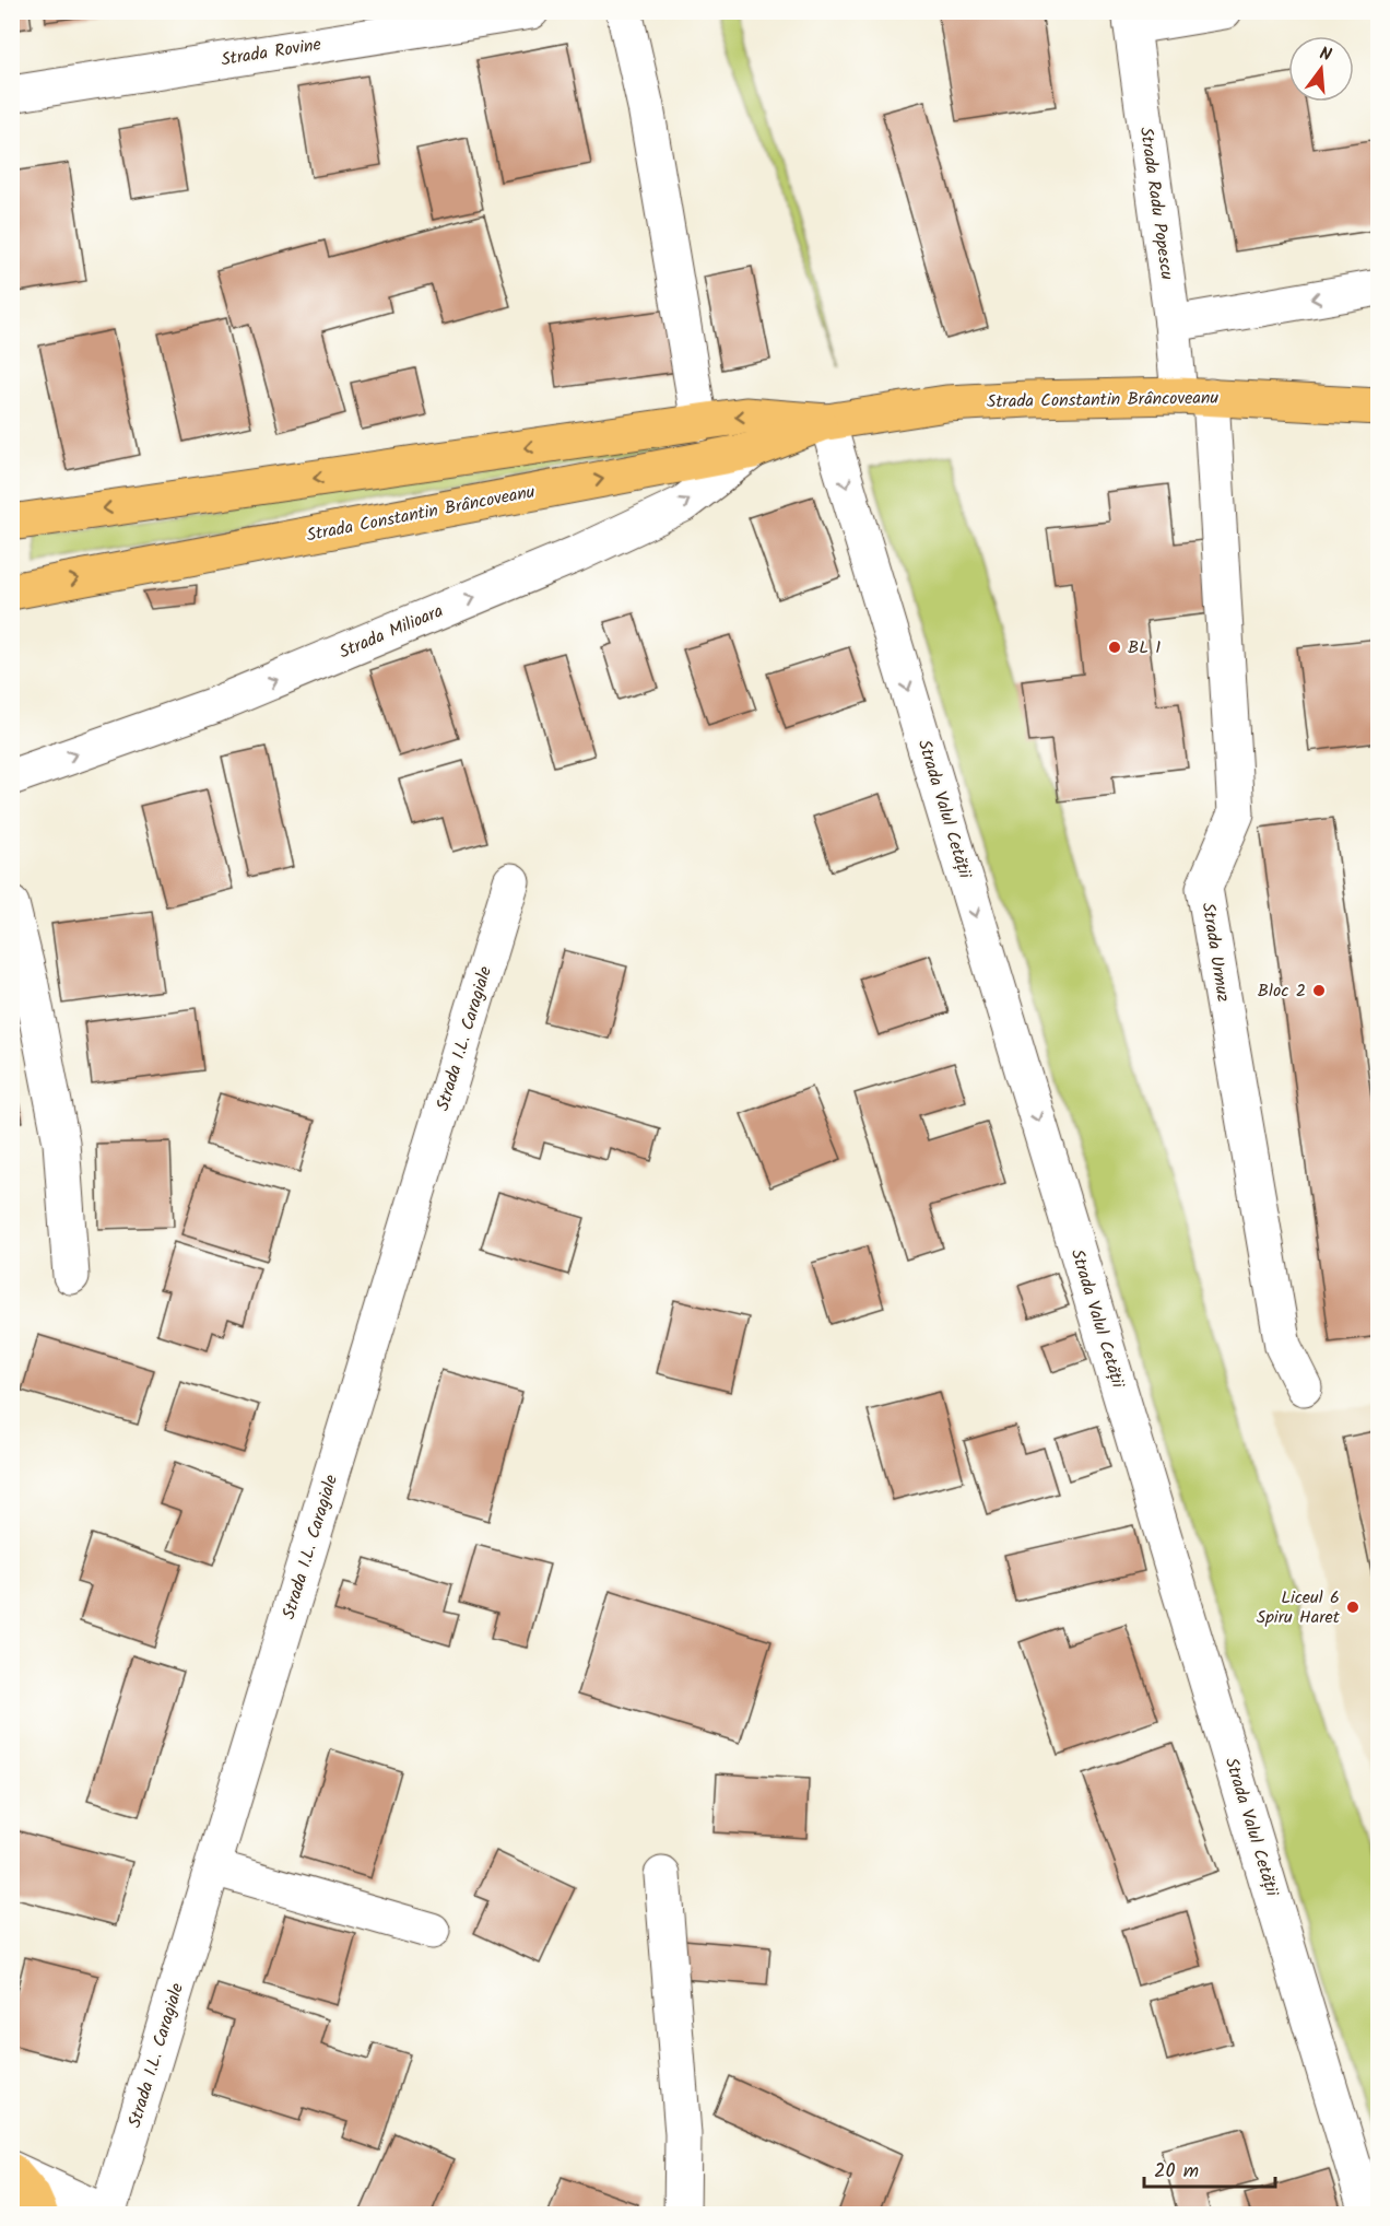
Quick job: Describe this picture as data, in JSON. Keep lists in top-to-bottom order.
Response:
{
  "streets": {
    "main road": ["Strada Constantin Brâncoveanu"],
    "street": [
      "Strada Rovine",
      "Strada Radu Popescu",
      "Strada Milioara",
      "Strada Valul Cetății",
      "Strada Urmuz",
      "Strada I.L. Caragiale"
    ]
  },
  "crossings": [
    ["Strada Radu Popescu", "Strada Constantin Brâncoveanu"],
    ["Strada Radu Popescu", "Strada Urmuz"],
    ["Strada Constantin Brâncoveanu", "Strada Milioara"],
    ["Strada Constantin Brâncoveanu", "Strada Valul Cetății"],
    ["Strada Constantin Brâncoveanu", "Strada Urmuz"]
  ],
  "one_way": ["Strada Milioara", "Strada Valul Cetății"],
  "places": ["BL 1", "Bloc 2", "Liceul 6 Spiru Haret"],
  "scale_bar": "20 m",
  "north": "top"
}
